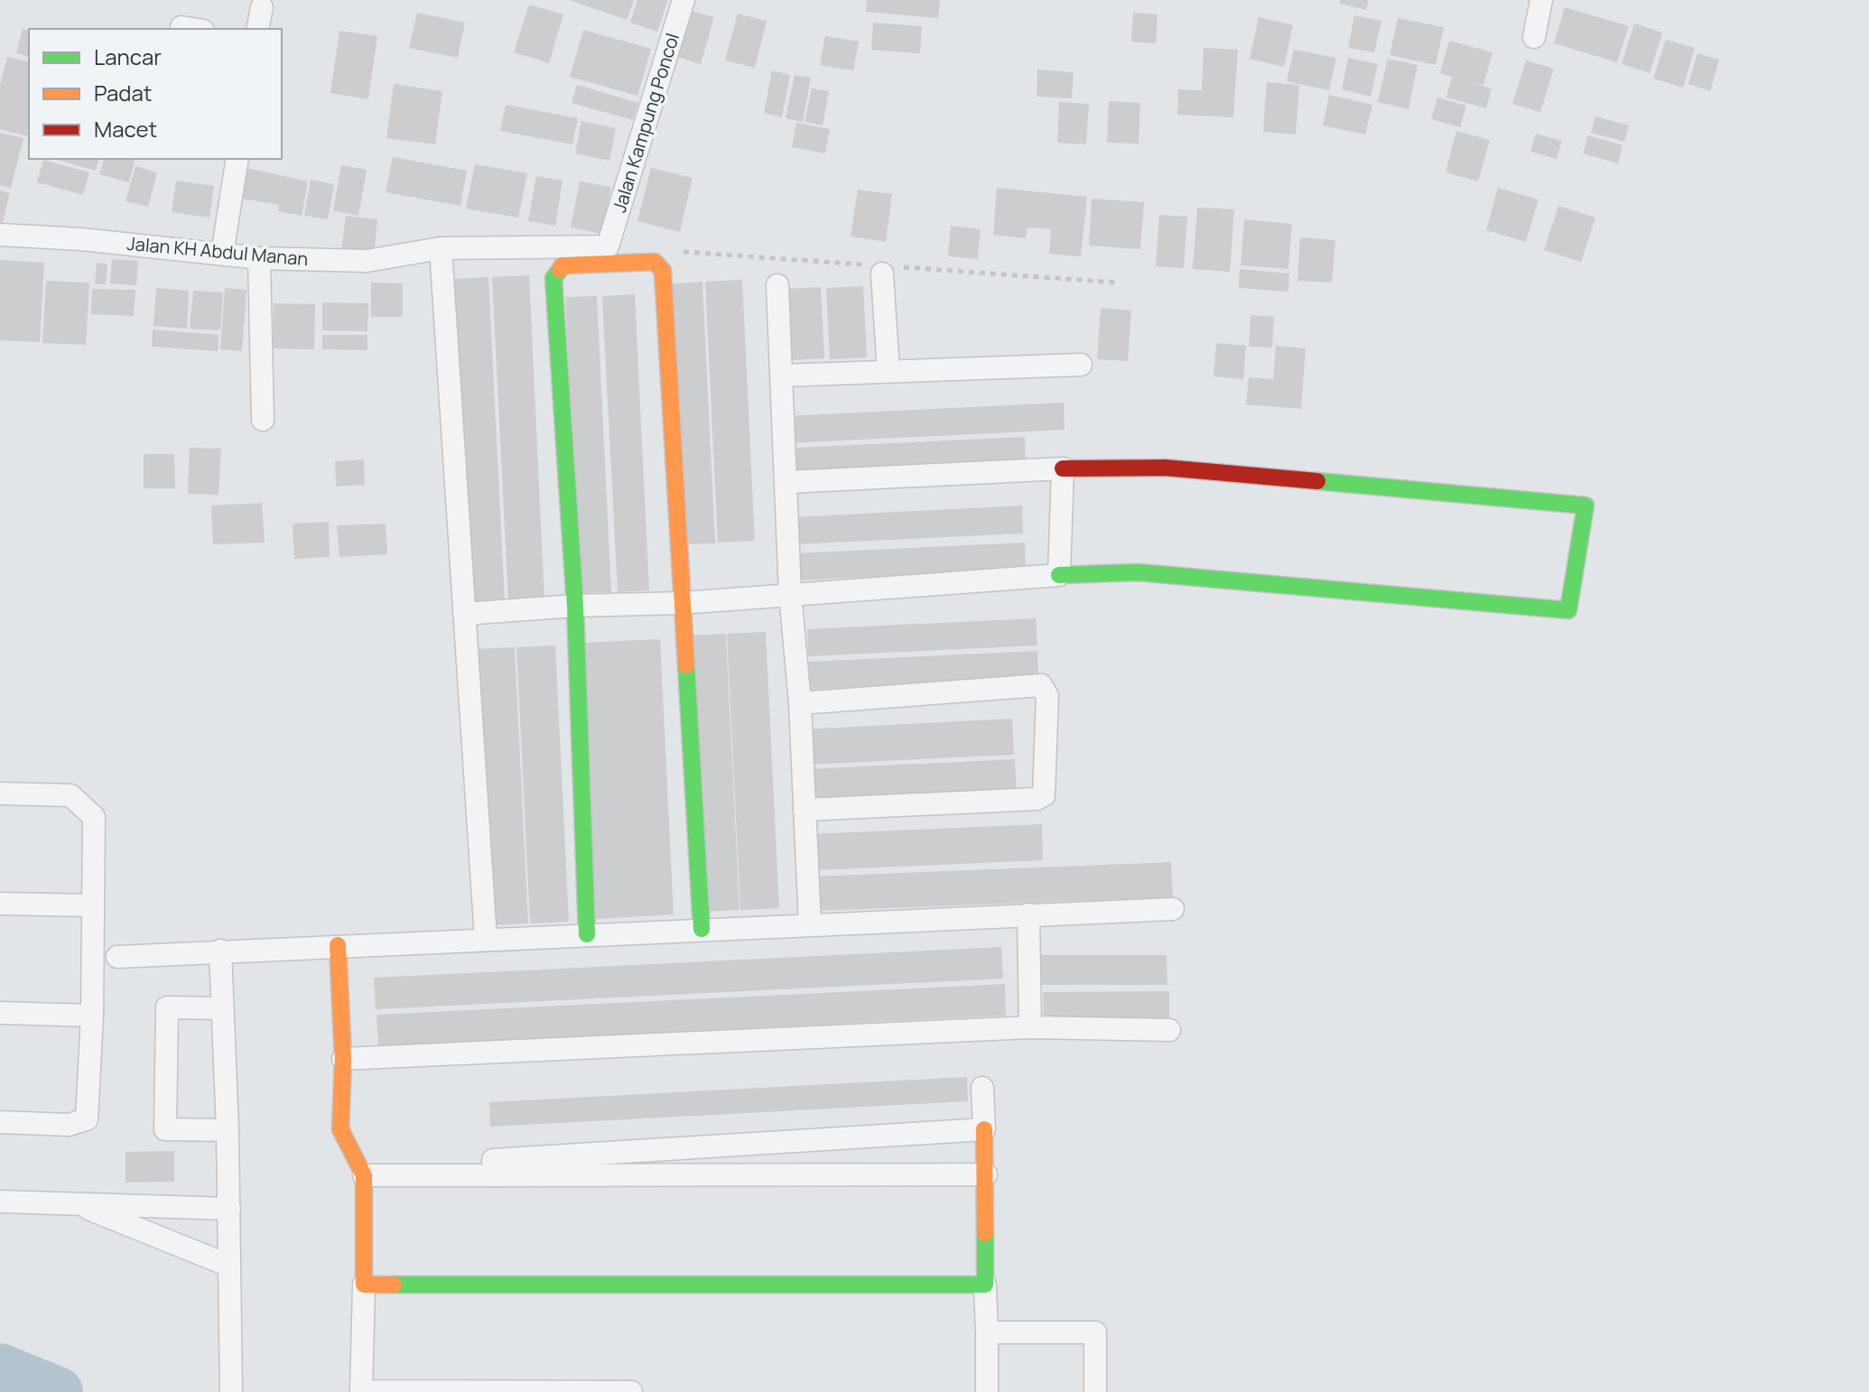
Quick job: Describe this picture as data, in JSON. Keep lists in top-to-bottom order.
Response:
{
  "streets": {
    "street": ["Jalan Kampung Poncol", "Jalan KH Abdul Manan"]
  },
  "crossings": [
    ["Jalan Kampung Poncol", "Jalan KH Abdul Manan"]
  ],
  "legend": ["Lancar", "Padat", "Macet"]
}
